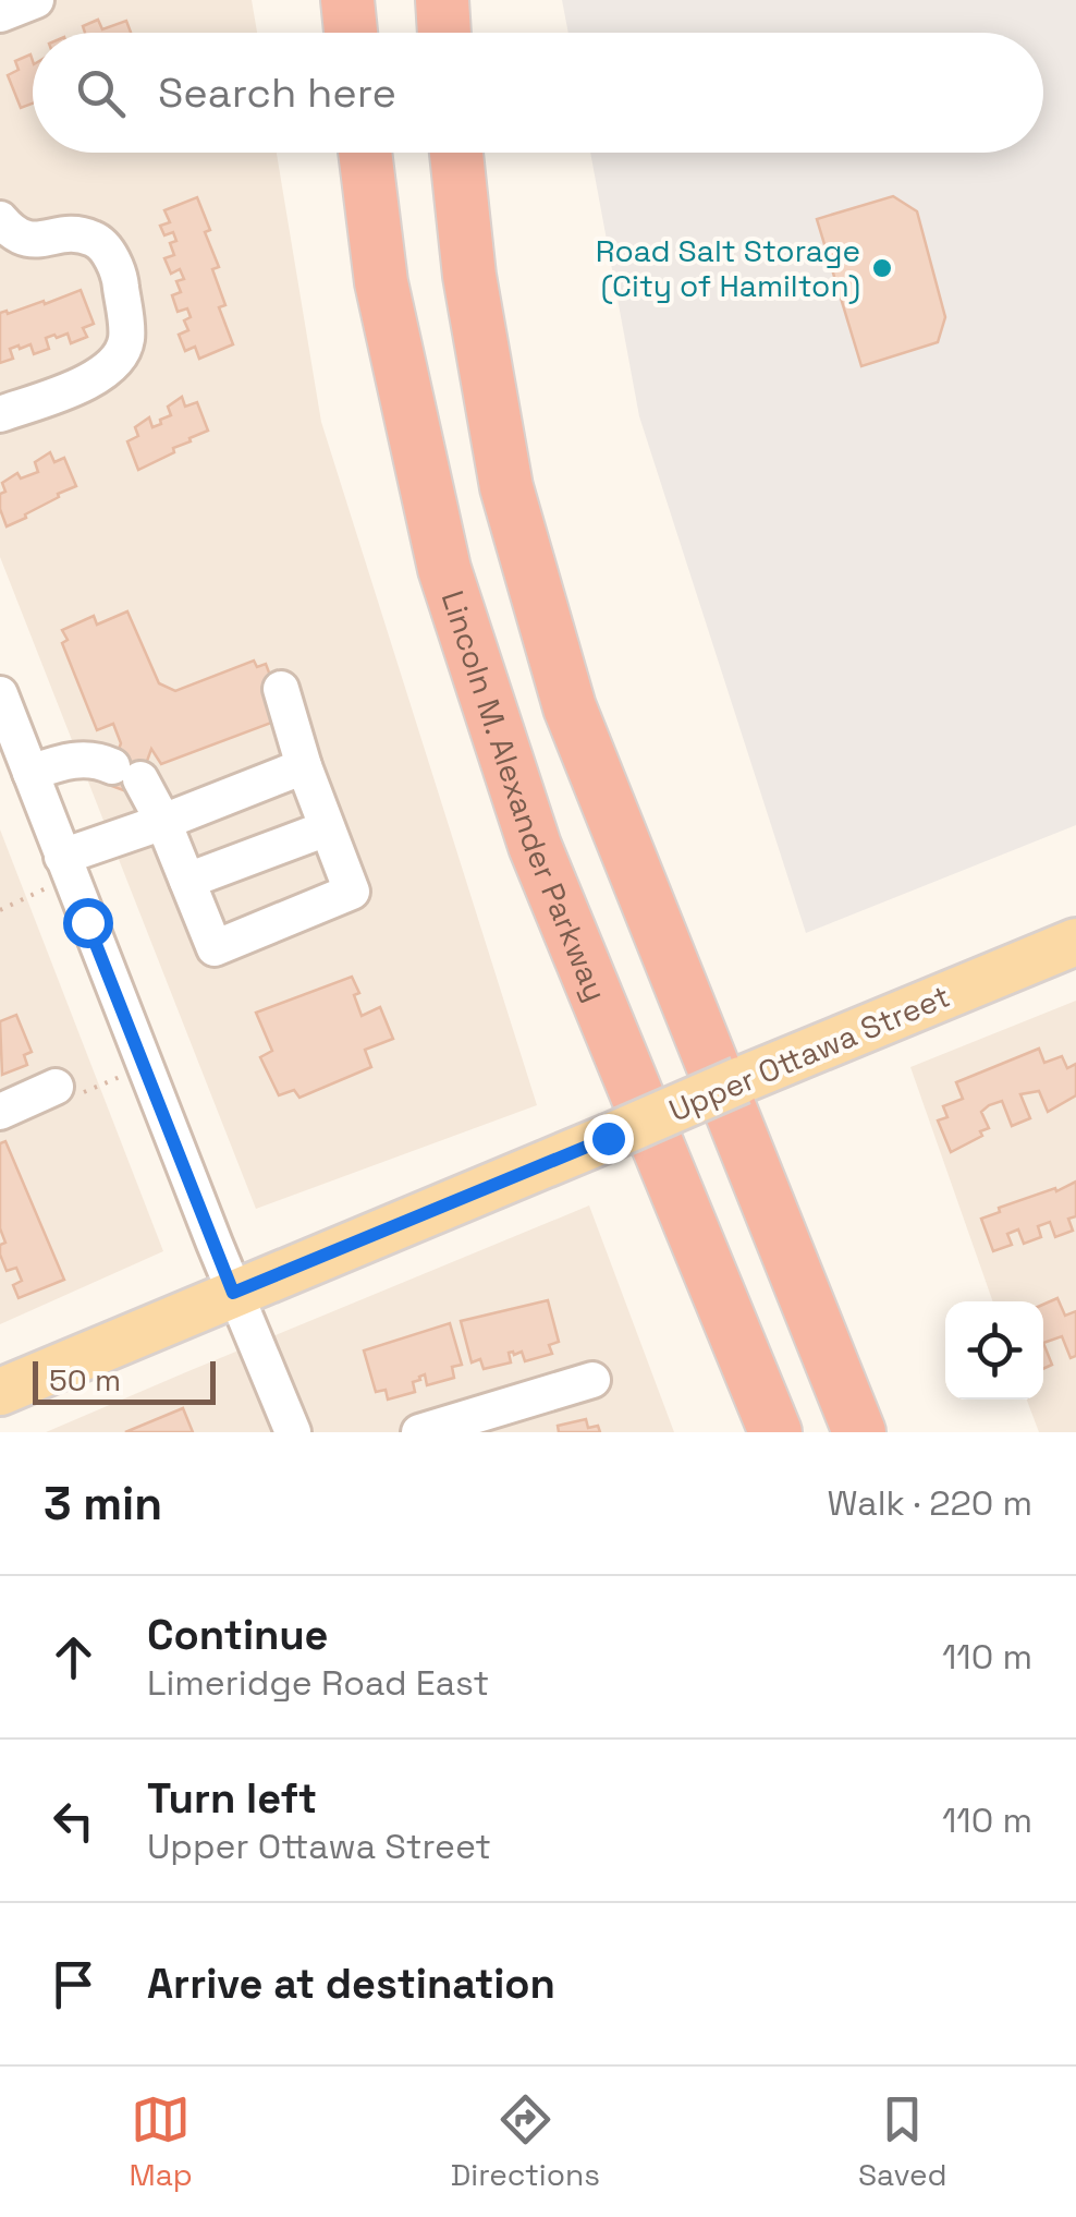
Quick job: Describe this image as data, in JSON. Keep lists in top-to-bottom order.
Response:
{
  "streets": {
    "highway": ["Lincoln M. Alexander Parkway"],
    "main road": ["Upper Ottawa Street"]
  },
  "places": ["Road Salt Storage (City of Hamilton)"],
  "scale_bar": "50 m",
  "page": {
    "search": "Search here",
    "scale": "50 m",
    "heading": ["3 min", "Walk · 220 m"],
    "list": [
      ["Continue", "Limeridge Road East", "110 m"],
      ["Turn left", "Upper Ottawa Street", "110 m"],
      "Arrive at destination"
    ],
    "nav": ["Map", "Directions", "Saved"]
  }
}
